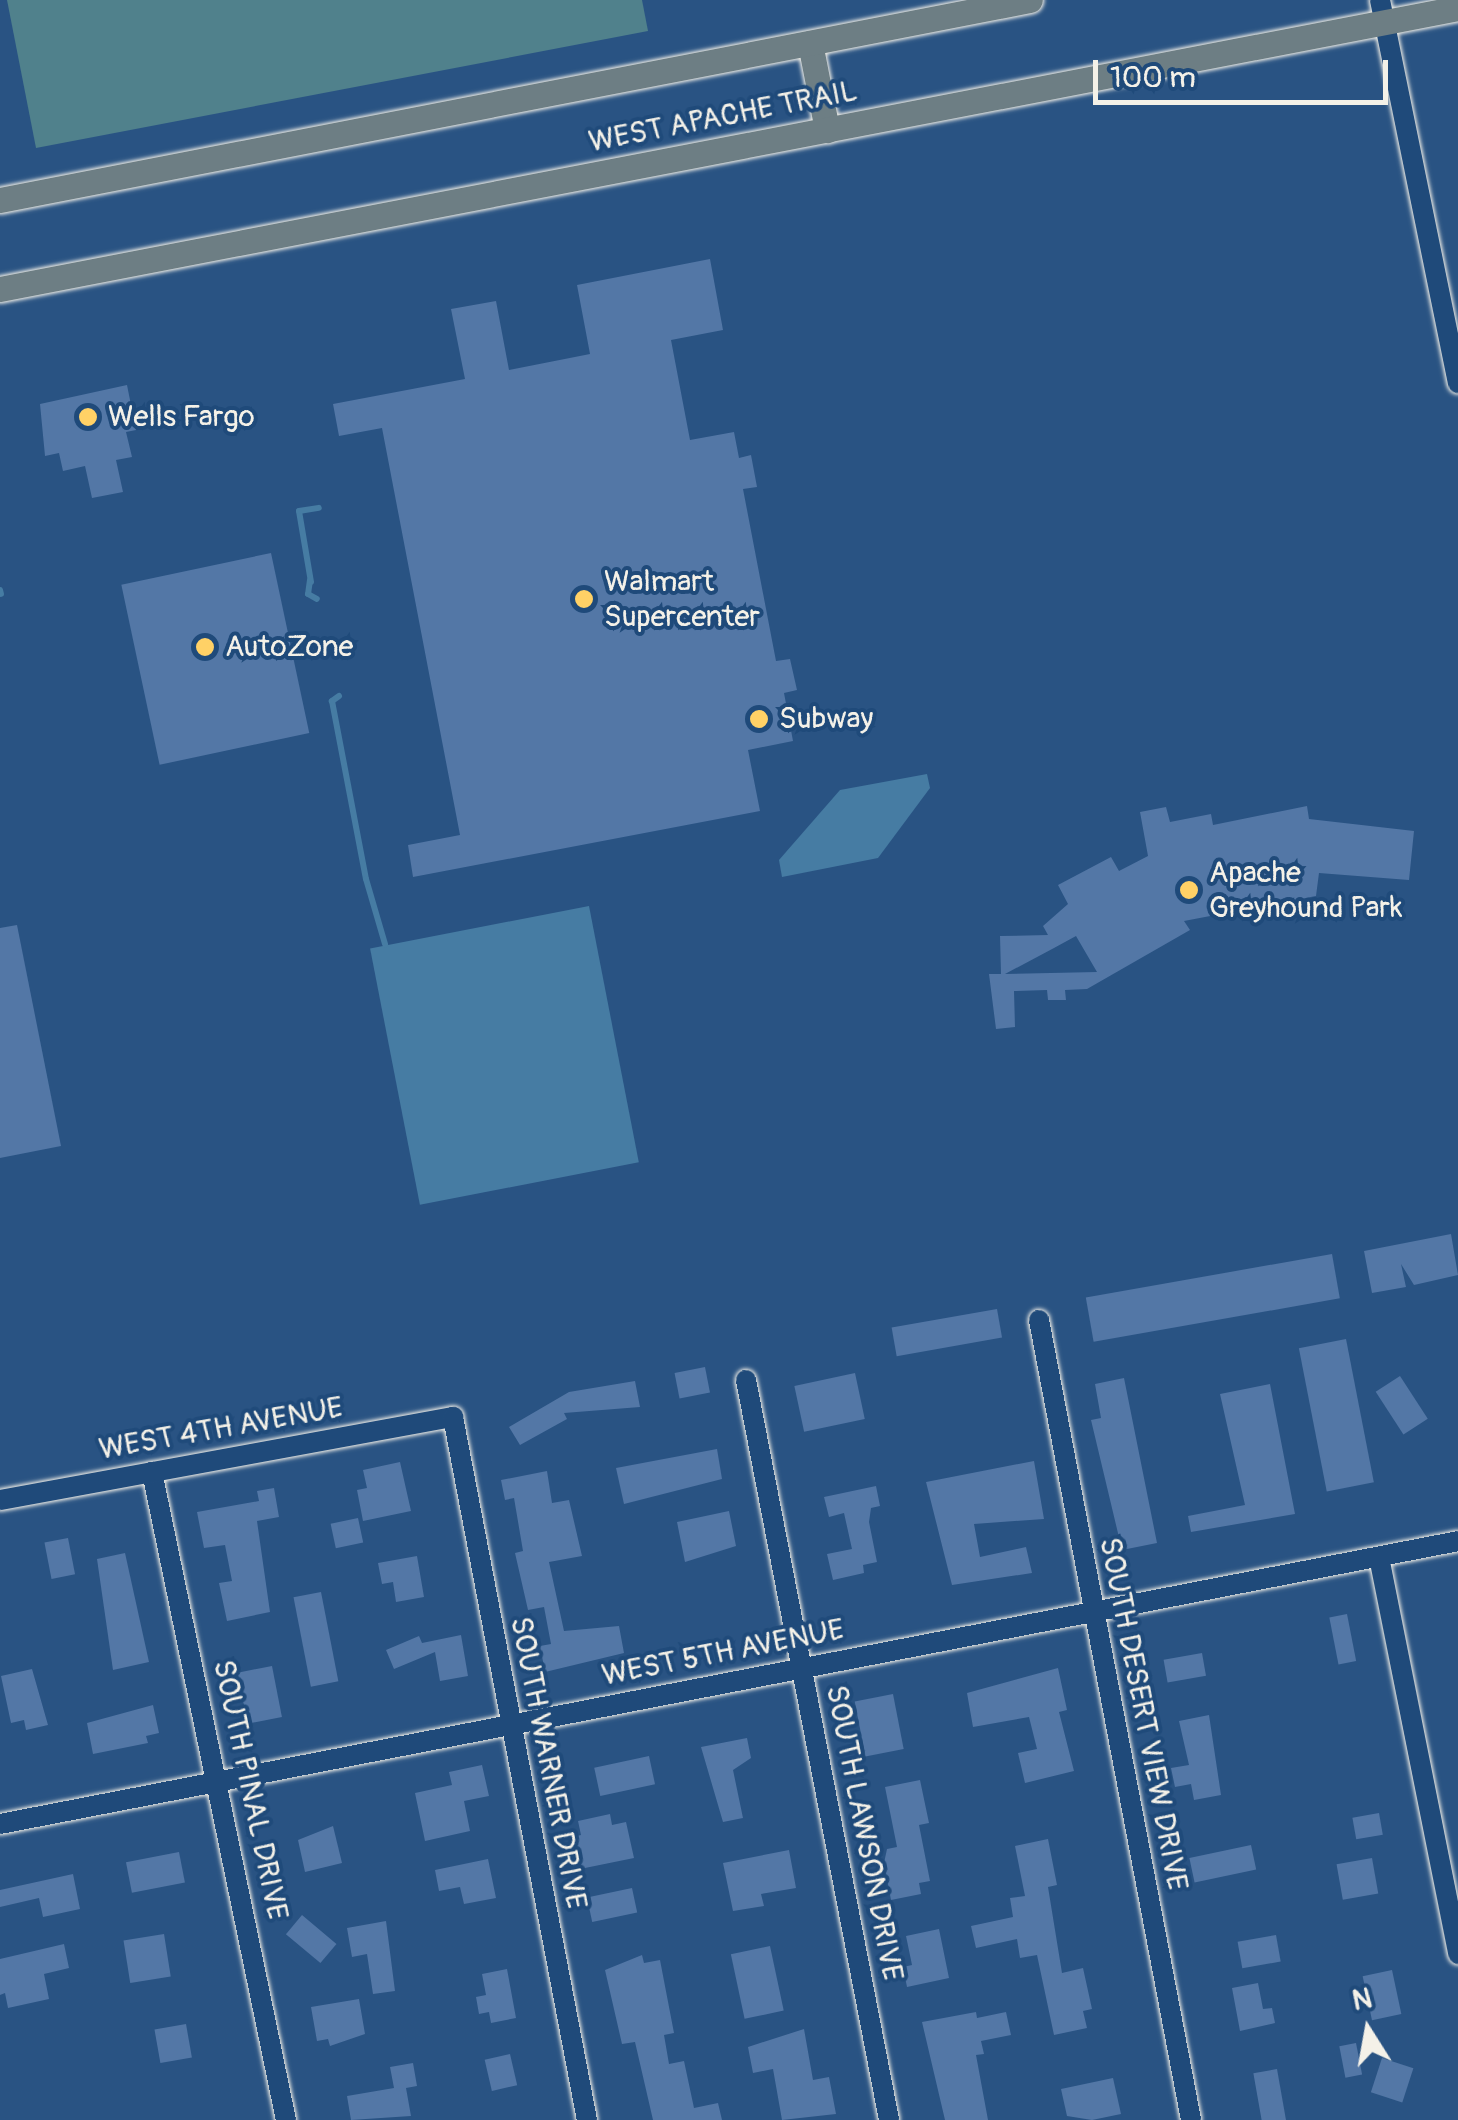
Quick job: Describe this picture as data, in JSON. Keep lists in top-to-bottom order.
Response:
{
  "streets": {
    "main road": ["WEST APACHE TRAIL"],
    "street": [
      "WEST 4TH AVENUE",
      "WEST 5TH AVENUE",
      "SOUTH DESERT VIEW DRIVE",
      "SOUTH WARNER DRIVE",
      "SOUTH PINAL DRIVE",
      "SOUTH LAWSON DRIVE"
    ]
  },
  "crossings": [
    ["WEST 4TH AVENUE", "SOUTH WARNER DRIVE"],
    ["WEST 4TH AVENUE", "SOUTH PINAL DRIVE"],
    ["WEST 5TH AVENUE", "SOUTH DESERT VIEW DRIVE"],
    ["WEST 5TH AVENUE", "SOUTH WARNER DRIVE"],
    ["WEST 5TH AVENUE", "SOUTH PINAL DRIVE"],
    ["WEST 5TH AVENUE", "SOUTH LAWSON DRIVE"]
  ],
  "places": [
    "Wells Fargo",
    "Walmart Supercenter",
    "AutoZone",
    "Subway",
    "Apache Greyhound Park"
  ],
  "scale_bar": "100 m",
  "north": "top"
}
